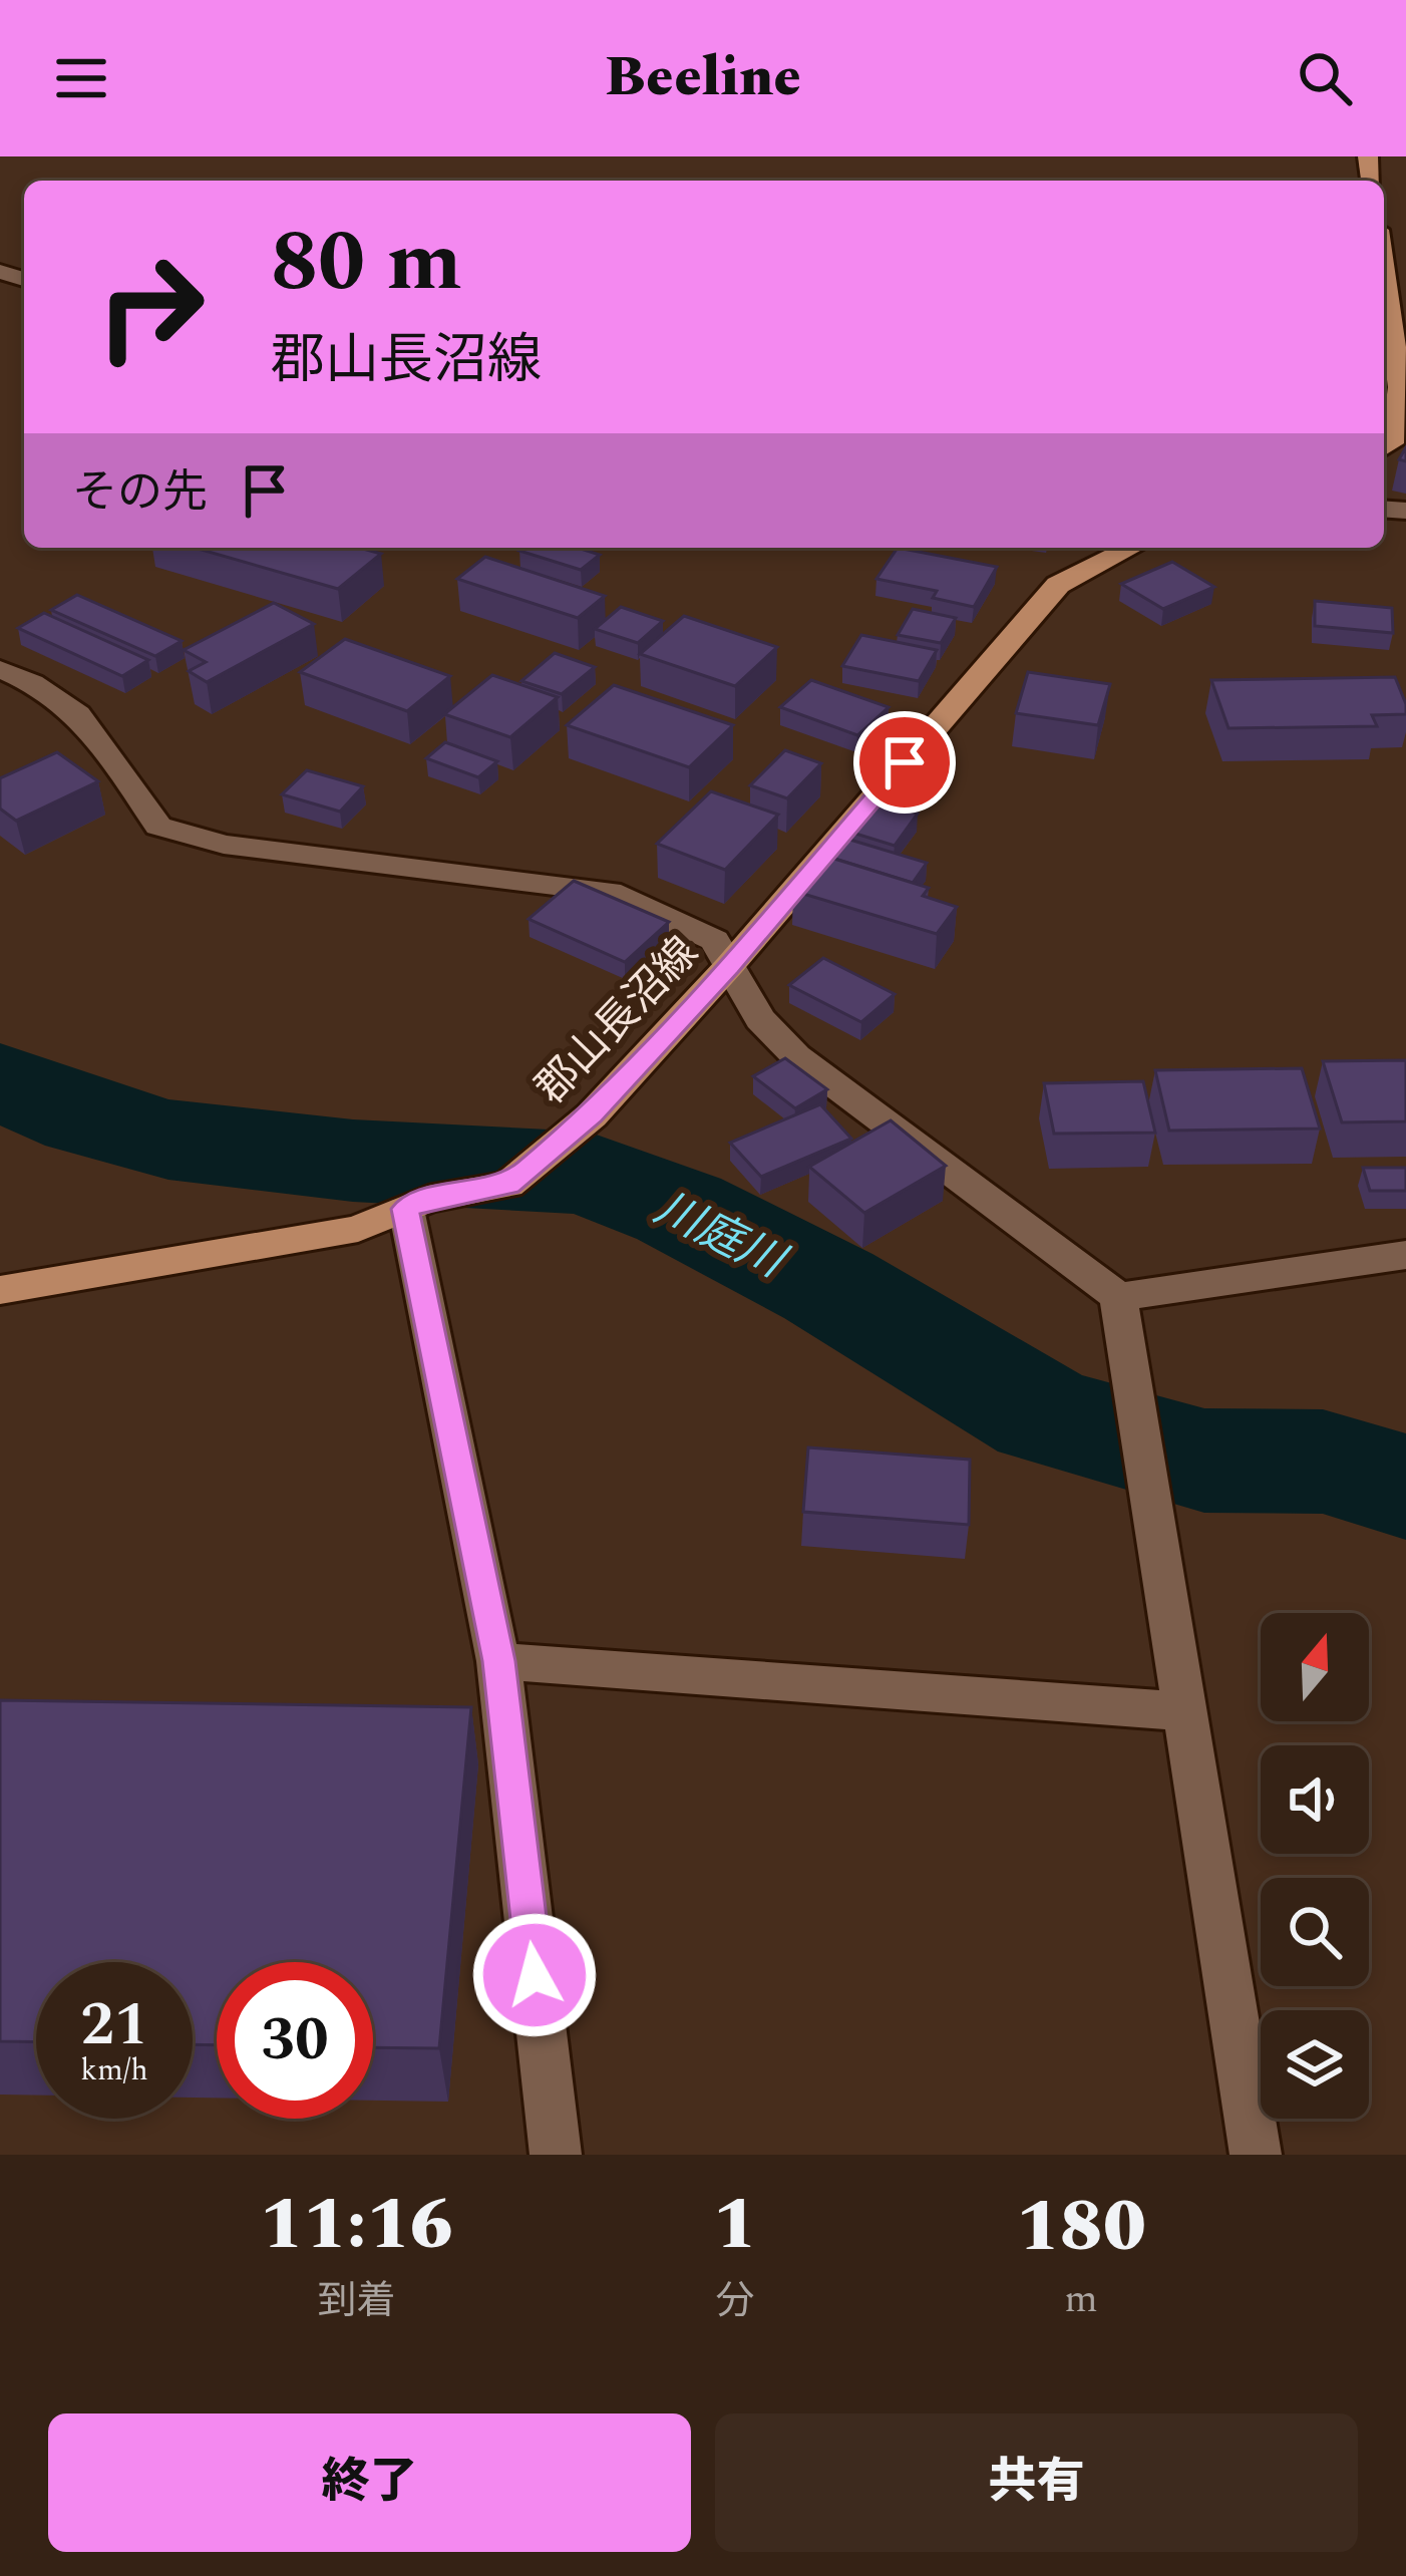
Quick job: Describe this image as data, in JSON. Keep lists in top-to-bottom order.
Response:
{
  "streets": {
    "main road": ["郡山長沼線"]
  },
  "water": ["川庭川"],
  "north": "top",
  "page": {
    "header": "Beeline",
    "turn": ["80 m", "郡山長沼線"],
    "then": "その先",
    "speed": "21 km/h",
    "limit": "30",
    "eta": [
      "11:16",
      "到着",
      "1",
      "分",
      "180",
      "m"
    ],
    "buttons": ["終了", "共有"]
  }
}
